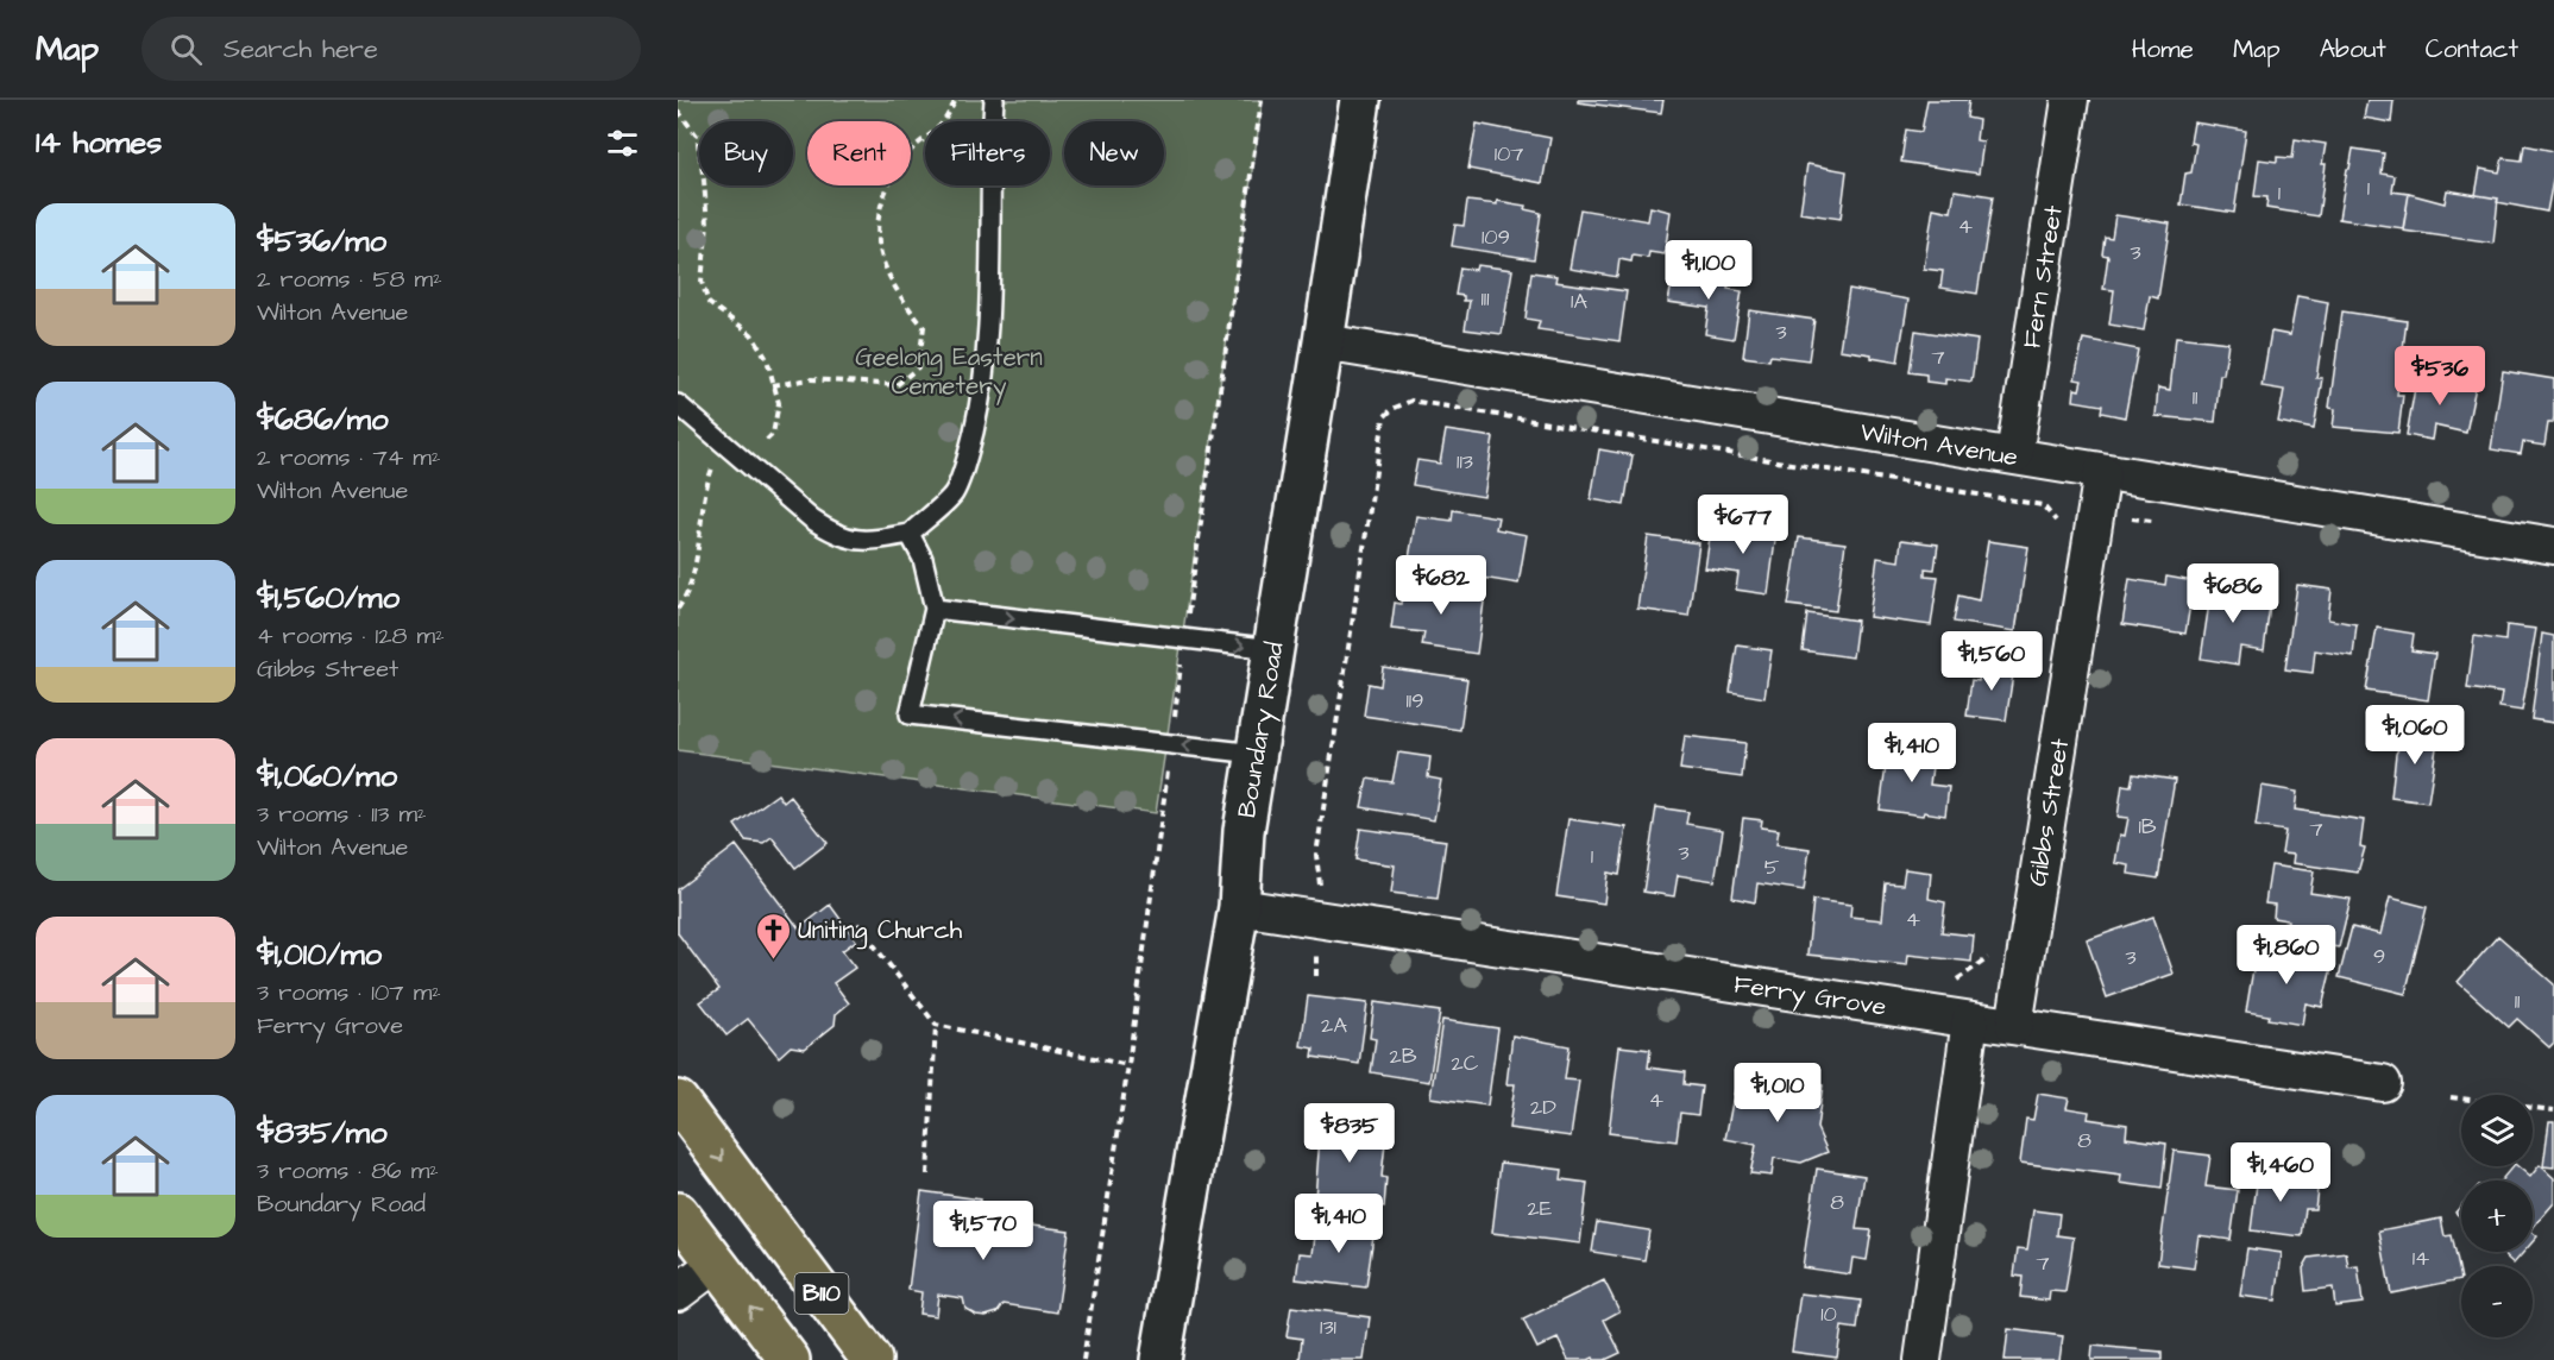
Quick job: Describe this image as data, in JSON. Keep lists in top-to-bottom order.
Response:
{
  "streets": {
    "highway": ["B110"],
    "main road": ["Boundary Road"],
    "street": [
      "Fern Street",
      "Wilton Avenue",
      "Gibbs Street",
      "Ferry Grove"
    ]
  },
  "crossings": [
    ["Fern Street", "Wilton Avenue"],
    ["Wilton Avenue", "Boundary Road"],
    ["Wilton Avenue", "Gibbs Street"],
    ["Boundary Road", "Ferry Grove"],
    ["Gibbs Street", "Ferry Grove"]
  ],
  "parks": ["Geelong Eastern Cemetery"],
  "places": {
    "church": ["Uniting Church"]
  },
  "house_numbers": [
    "107",
    "1",
    "1",
    "4",
    "109",
    "3",
    "111",
    "1A",
    "3",
    "7",
    "11",
    "113",
    "119",
    "1B",
    "7",
    "3",
    "1",
    "5",
    "4",
    "9",
    "3",
    "11",
    "2A",
    "2B",
    "2C",
    "4",
    "2D",
    "8",
    "8",
    "2E",
    "14",
    "7",
    "10",
    "131"
  ],
  "page": {
    "header": "Map",
    "search": "Search here",
    "nav": [
      "Home",
      "Map",
      "About",
      "Contact"
    ],
    "heading": "14 homes",
    "chip": [
      "Buy",
      "Rent",
      "Filters",
      "New"
    ],
    "list": [
      {
        "name": "$536/mo",
        "note": "2 rooms · 58 m² · Wilton Avenue"
      },
      {
        "name": "$686/mo",
        "note": "2 rooms · 74 m² · Wilton Avenue"
      },
      {
        "name": "$1,560/mo",
        "note": "4 rooms · 128 m² · Gibbs Street"
      },
      {
        "name": "$1,060/mo",
        "note": "3 rooms · 113 m² · Wilton Avenue"
      },
      {
        "name": "$1,010/mo",
        "note": "3 rooms · 107 m² · Ferry Grove"
      },
      {
        "name": "$835/mo",
        "note": "3 rooms · 86 m² · Boundary Road"
      }
    ],
    "price": [
      "$1,100",
      "$536",
      "$677",
      "$682",
      "$686",
      "$1,560",
      "$1,060",
      "$1,410",
      "$1,860",
      "$1,010",
      "$835",
      "$1,460",
      "$1,410",
      "$1,570"
    ],
    "map_buttons": ["+", "−"]
  }
}
